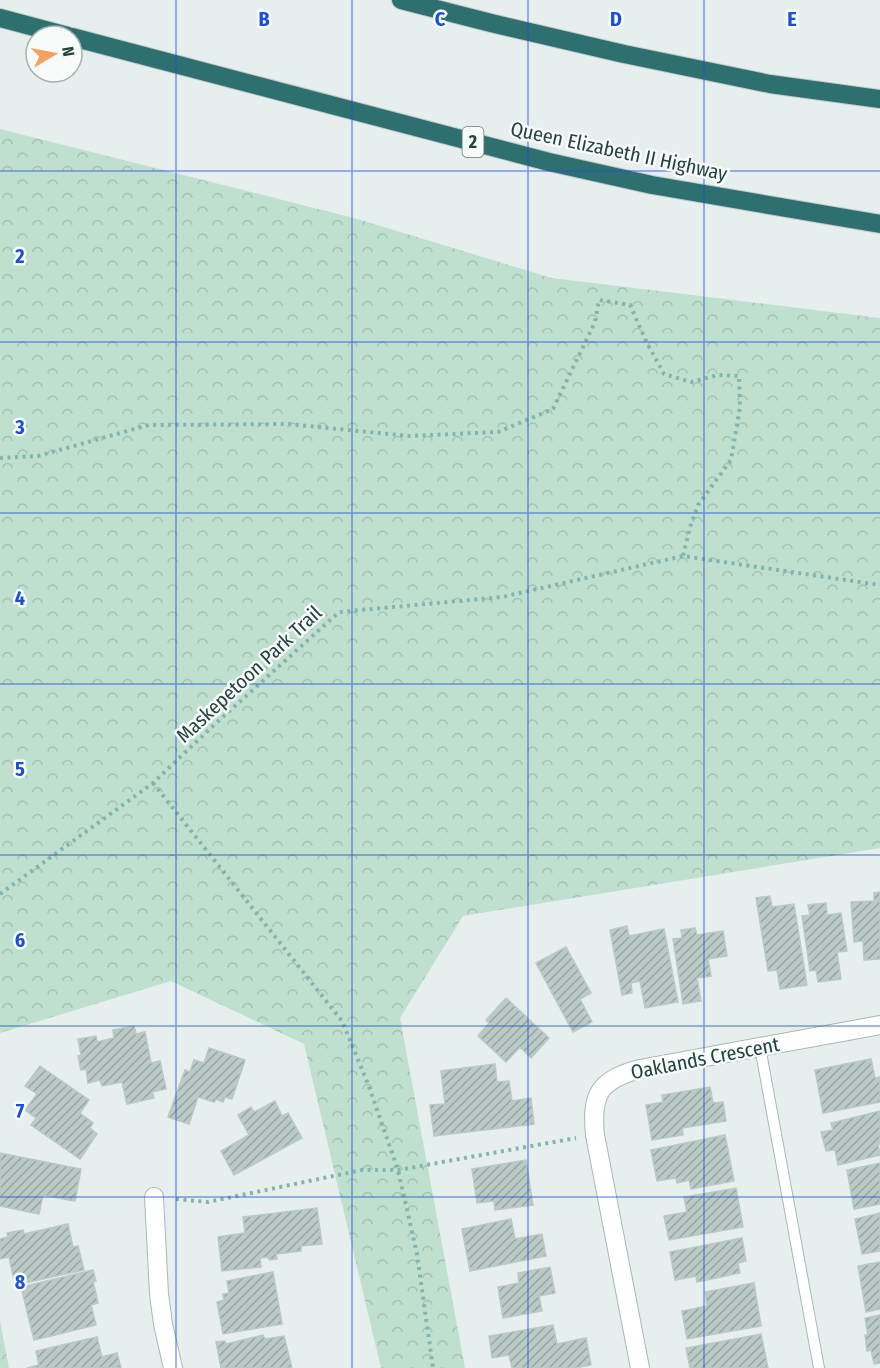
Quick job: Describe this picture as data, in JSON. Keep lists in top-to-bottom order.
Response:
{
  "streets": {
    "highway": ["2", "Queen Elizabeth II Highway"],
    "street": ["Oaklands Crescent"],
    "path": ["Maskepetoon Park Trail"]
  },
  "north": "right",
  "grid": {
    "columns": [
      "B",
      "C",
      "D",
      "E"
    ],
    "rows": [
      "2",
      "3",
      "4",
      "5",
      "6",
      "7",
      "8"
    ]
  }
}
